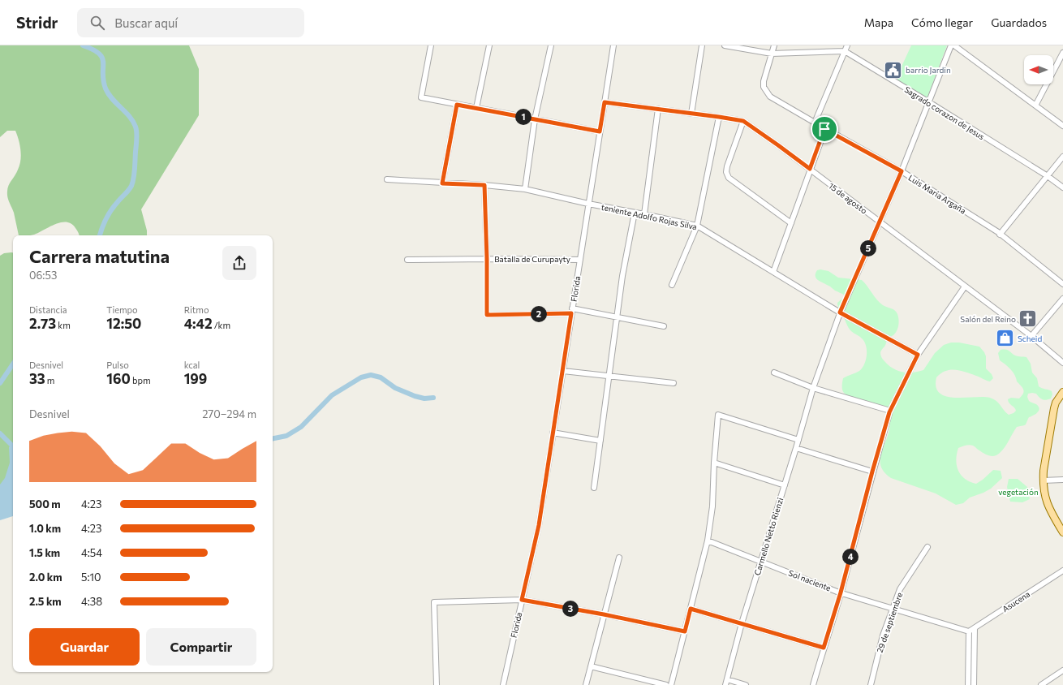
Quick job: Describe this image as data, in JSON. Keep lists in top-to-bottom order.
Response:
{
  "streets": {
    "street": [
      "Sagrado corazon de Jesus",
      "Luis Maria Argaña",
      "15 de agosto",
      "teniente Adolfo Rojas Silva",
      "Batalla de Curupayty",
      "Florida",
      "Carmello Netto Rienzi",
      "Sol naciente",
      "Asucena",
      "29 de septiembre"
    ]
  },
  "crossings": [
    ["Sagrado corazon de Jesus", "Carmello Netto Rienzi"],
    ["Luis Maria Argaña", "Carmello Netto Rienzi"],
    ["15 de agosto", "Florida"],
    ["15 de agosto", "Carmello Netto Rienzi"],
    ["teniente Adolfo Rojas Silva", "Florida"],
    ["teniente Adolfo Rojas Silva", "Carmello Netto Rienzi"],
    ["Batalla de Curupayty", "Florida"],
    ["Carmello Netto Rienzi", "Sol naciente"],
    ["Sol naciente", "Asucena"],
    ["Sol naciente", "29 de septiembre"]
  ],
  "parks": ["vegetación"],
  "places": {
    "public building": ["barrio Jardin"],
    "church": ["Salón del Reino"],
    "shop": ["Scheid"]
  },
  "north": "left",
  "page": {
    "header": "Stridr",
    "search": "Buscar aquí",
    "nav": ["Mapa", "Cómo llegar", "Guardados"],
    "pins": [
      "1",
      "5",
      "2",
      "4",
      "3"
    ],
    "heading": ["Carrera matutina", "06:53"],
    "stats": [
      ["Distancia", "2.73 km"],
      ["Tiempo", "12:50"],
      ["Ritmo", "4:42 /km"],
      ["Desnivel", "33 m"],
      ["Pulso", "160 bpm"],
      ["kcal", "199"]
    ],
    "chart": ["Desnivel", "270–294 m"],
    "list": [
      {
        "name": "500 m",
        "note": "4:23"
      },
      {
        "name": "1.0 km",
        "note": "4:23"
      },
      {
        "name": "1.5 km",
        "note": "4:54"
      },
      {
        "name": "2.0 km",
        "note": "5:10"
      },
      {
        "name": "2.5 km",
        "note": "4:38"
      }
    ],
    "buttons": ["Guardar", "Compartir"]
  }
}
